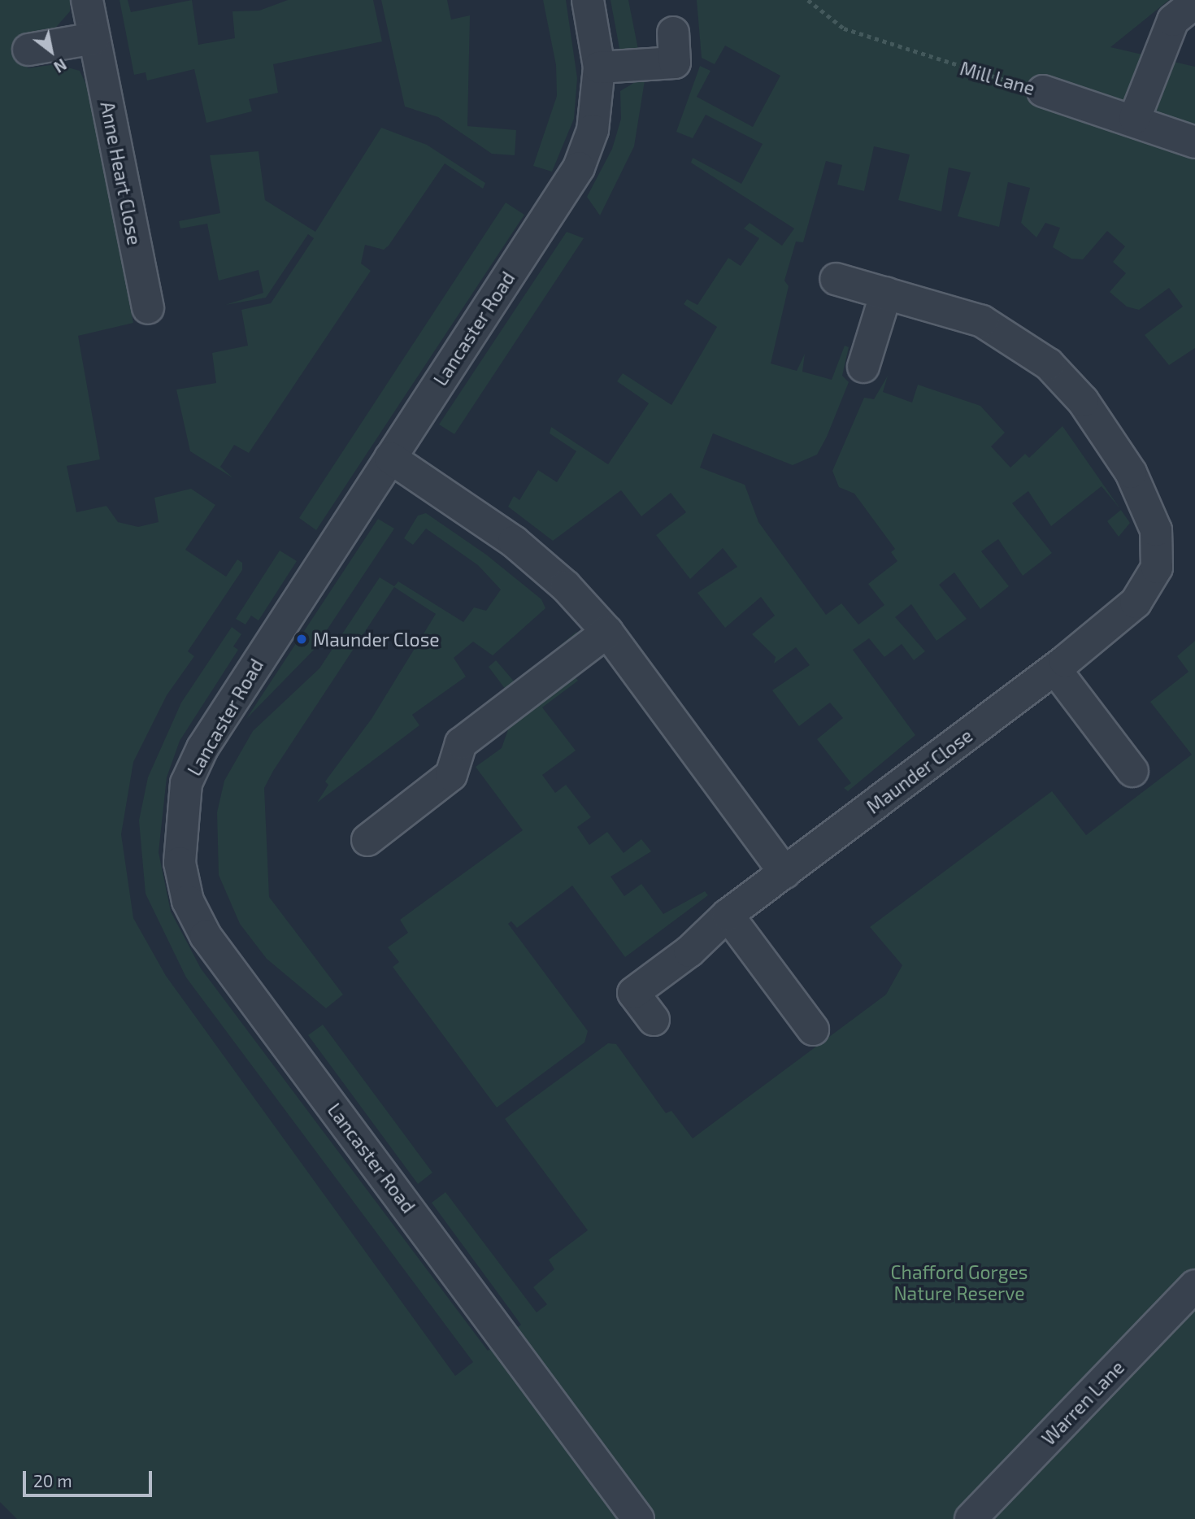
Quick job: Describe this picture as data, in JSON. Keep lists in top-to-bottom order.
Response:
{
  "streets": {
    "street": [
      "Mill Lane",
      "Anne Heart Close",
      "Lancaster Road",
      "Maunder Close",
      "Warren Lane"
    ]
  },
  "parks": ["Chafford Gorges Nature Reserve"],
  "places": ["Maunder Close"],
  "scale_bar": "20 m",
  "north": "bottom right"
}
